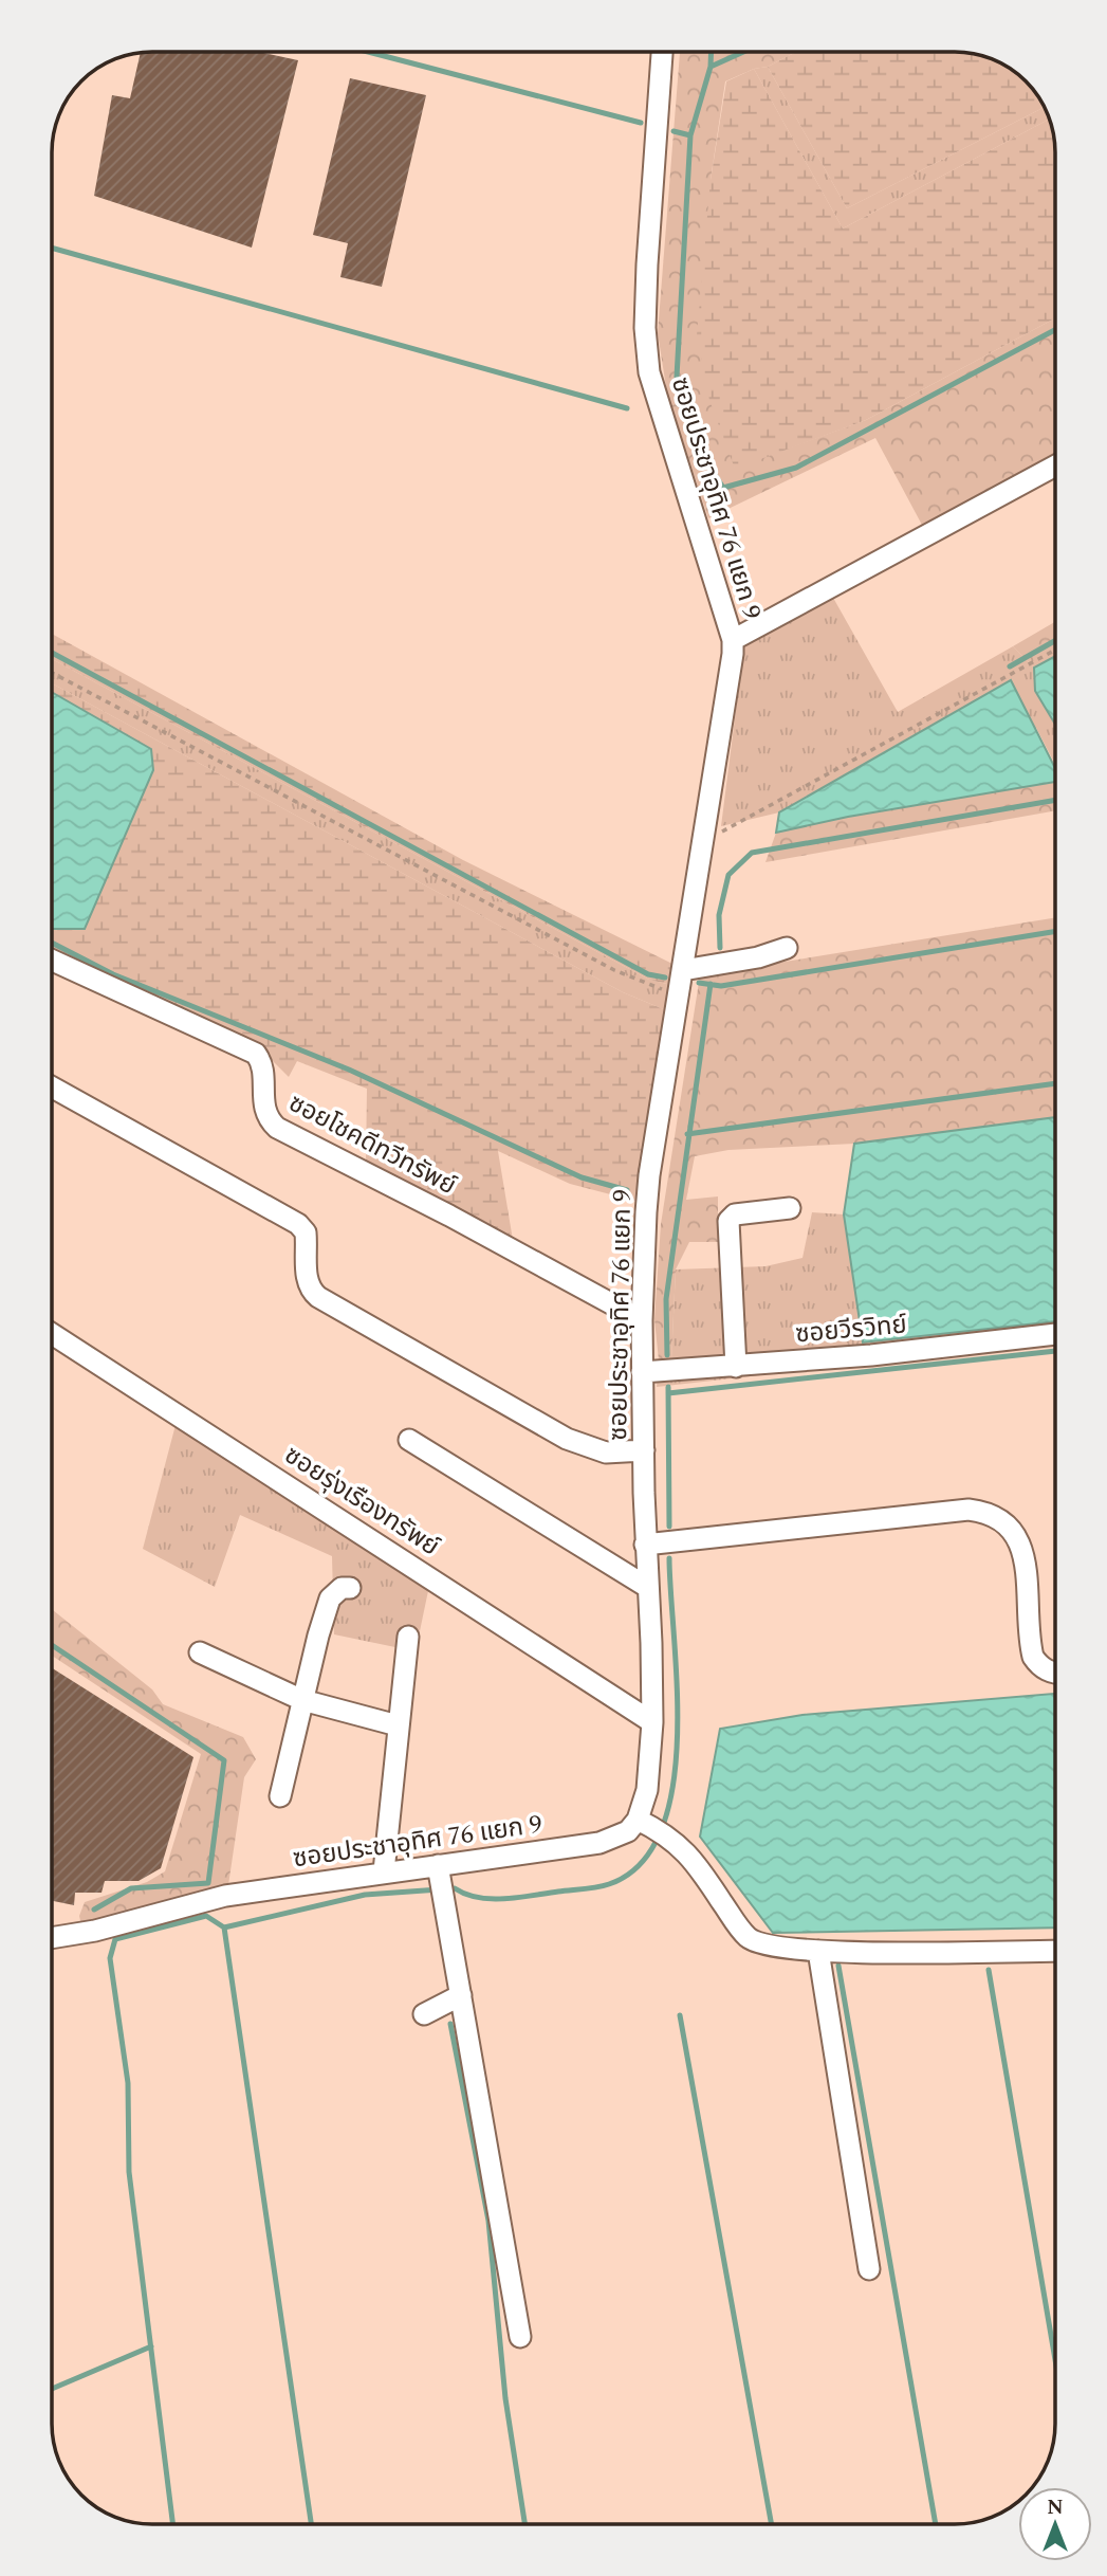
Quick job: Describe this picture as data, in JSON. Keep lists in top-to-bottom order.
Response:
{
  "streets": {
    "street": [
      "ซอยประชาอุทิศ 76 แยก 9",
      "ซอยโชคดีทวีทรัพย์",
      "ซอยวีรวิทย์",
      "ซอยรุ่งเรืองทรัพย์"
    ]
  },
  "crossings": [
    ["ซอยประชาอุทิศ 76 แยก 9", "ซอยโชคดีทวีทรัพย์"],
    ["ซอยประชาอุทิศ 76 แยก 9", "ซอยวีรวิทย์"],
    ["ซอยประชาอุทิศ 76 แยก 9", "ซอยรุ่งเรืองทรัพย์"]
  ],
  "north": "top"
}
